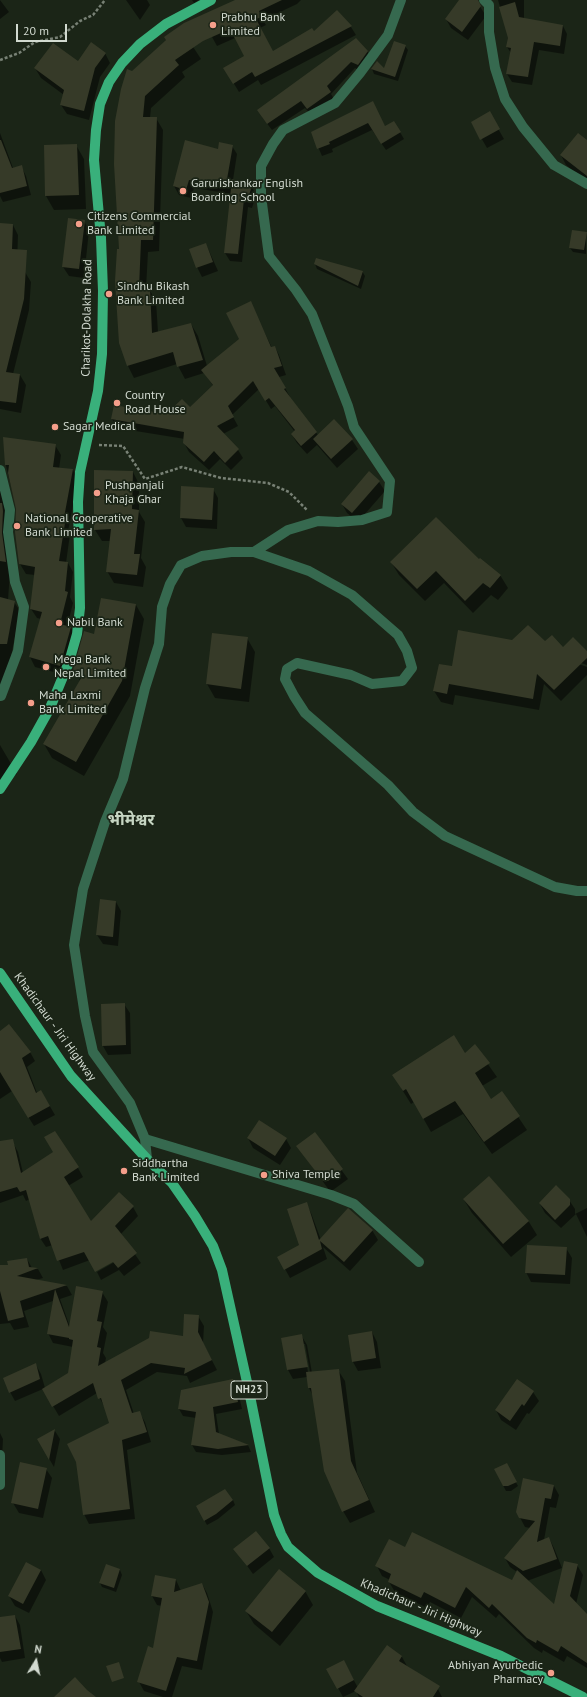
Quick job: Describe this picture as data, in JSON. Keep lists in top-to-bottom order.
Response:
{
  "streets": {
    "main road": ["Charikot-Dolakha Road", "Khadichaur - Jiri Highway", "NH23"]
  },
  "districts": ["भीमेश्वर"],
  "places": [
    "Prabhu Bank Limited",
    "Garurishankar English Boarding School",
    "Citizens Commercial Bank Limited",
    "Sindhu Bikash Bank Limited",
    "Country Road House",
    "Sagar Medical",
    "Pushpanjali Khaja Ghar",
    "National Cooperative Bank Limited",
    "Nabil Bank",
    "Mega Bank Nepal Limited",
    "Maha Laxmi Bank Limited",
    "Siddhartha Bank Limited",
    "Shiva Temple",
    "Abhiyan Ayurbedic Pharmacy"
  ],
  "scale_bar": "20 m",
  "north": "top"
}
